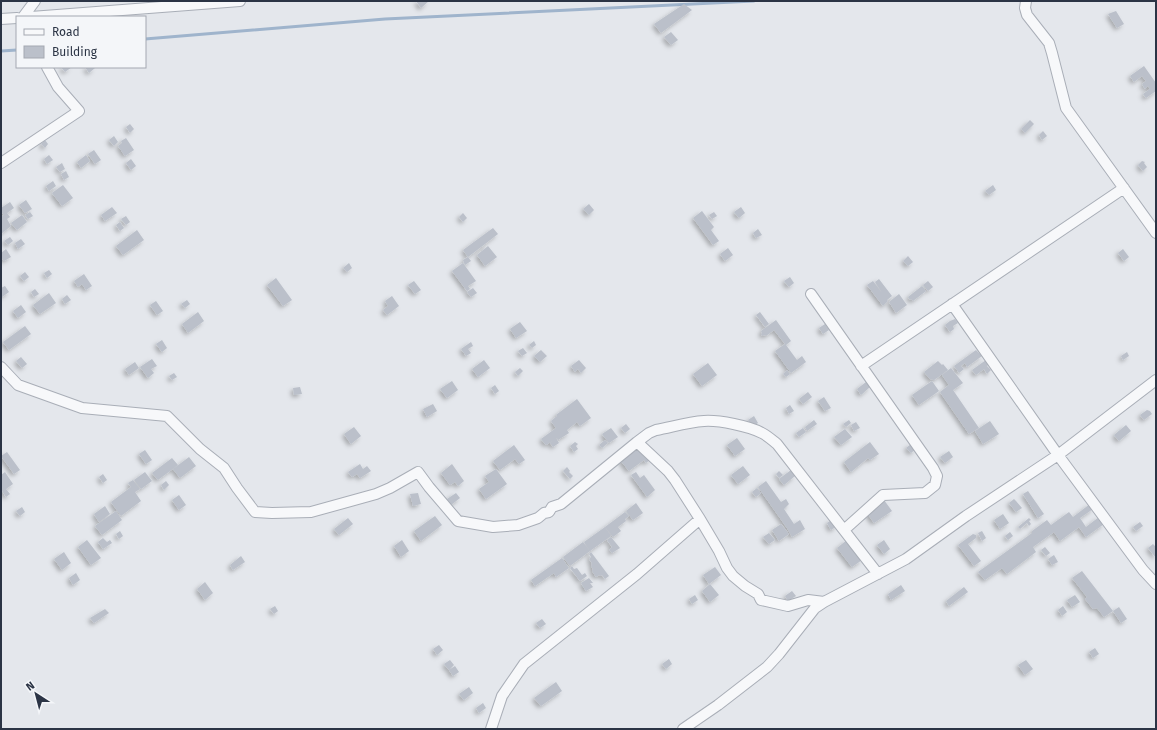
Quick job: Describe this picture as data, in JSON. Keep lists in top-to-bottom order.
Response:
{
  "legend": ["Road", "Building"],
  "north": "top left"
}
